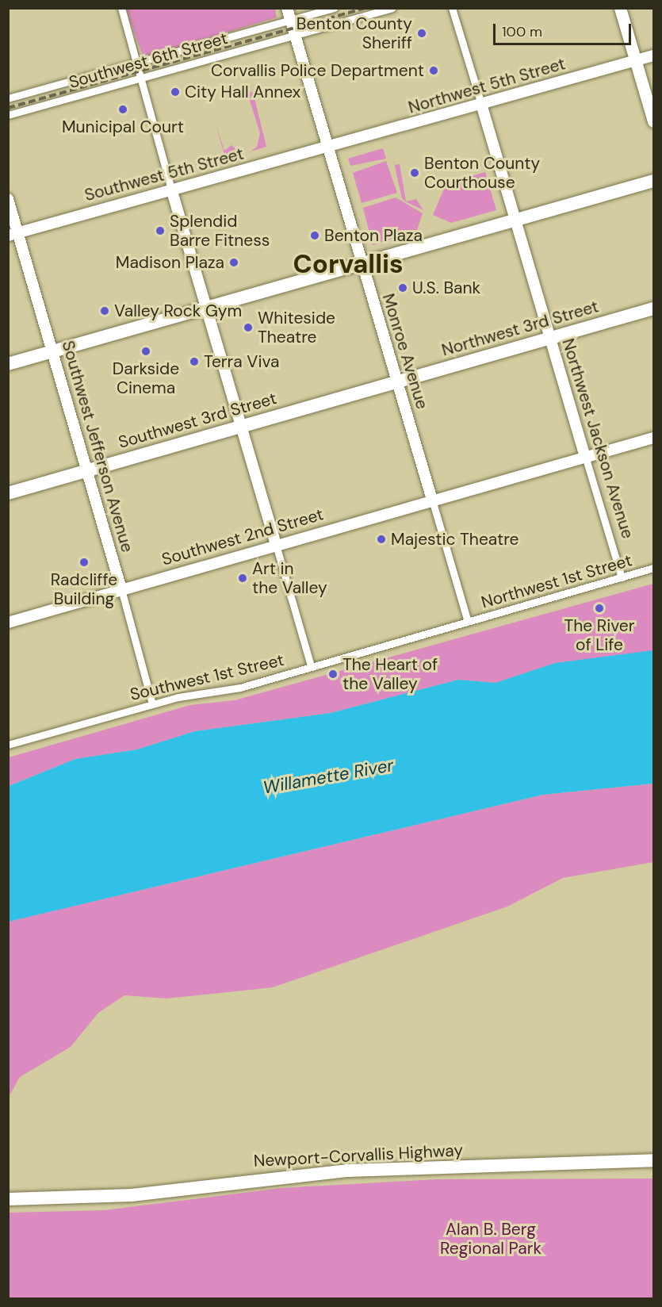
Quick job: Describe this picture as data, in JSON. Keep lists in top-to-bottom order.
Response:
{
  "streets": {
    "highway": ["Northwest 3rd Street", "Southwest 3rd Street", "Newport-Corvallis Highway"],
    "street": [
      "Southwest 6th Street",
      "Northwest 5th Street",
      "Southwest 5th Street",
      "Monroe Avenue",
      "Northwest Jackson Avenue",
      "Southwest Jefferson Avenue",
      "Southwest 2nd Street",
      "Northwest 1st Street",
      "Southwest 1st Street"
    ]
  },
  "crossings": [
    ["Southwest 6th Street", "Monroe Avenue"],
    ["Northwest 5th Street", "Southwest 5th Street"],
    ["Northwest 5th Street", "Monroe Avenue"],
    ["Northwest 5th Street", "Northwest Jackson Avenue"],
    ["Southwest 5th Street", "Monroe Avenue"],
    ["Southwest 5th Street", "Southwest Jefferson Avenue"],
    ["Northwest 3rd Street", "Monroe Avenue"],
    ["Northwest 3rd Street", "Southwest 3rd Street"],
    ["Northwest 3rd Street", "Northwest Jackson Avenue"],
    ["Monroe Avenue", "Southwest 3rd Street"],
    ["Monroe Avenue", "Southwest 2nd Street"],
    ["Monroe Avenue", "Northwest 1st Street"],
    ["Monroe Avenue", "Southwest 1st Street"],
    ["Southwest 3rd Street", "Southwest Jefferson Avenue"],
    ["Northwest Jackson Avenue", "Southwest 2nd Street"],
    ["Northwest Jackson Avenue", "Northwest 1st Street"],
    ["Southwest Jefferson Avenue", "Southwest 2nd Street"],
    ["Southwest Jefferson Avenue", "Southwest 1st Street"],
    ["Northwest 1st Street", "Southwest 1st Street"]
  ],
  "districts": ["Corvallis"],
  "water": ["Willamette River"],
  "parks": ["Alan B. Berg Regional Park"],
  "places": [
    "Benton County Sheriff",
    "Corvallis Police Department",
    "City Hall Annex",
    "Municipal Court",
    "Benton County Courthouse",
    "Splendid Barre Fitness",
    "Benton Plaza",
    "Madison Plaza",
    "U.S. Bank",
    "Valley Rock Gym",
    "Whiteside Theatre",
    "Darkside Cinema",
    "Terra Viva",
    "Majestic Theatre",
    "Radcliffe Building",
    "Art in the Valley",
    "The River of Life",
    "The Heart of the Valley"
  ],
  "scale_bar": "100 m"
}
